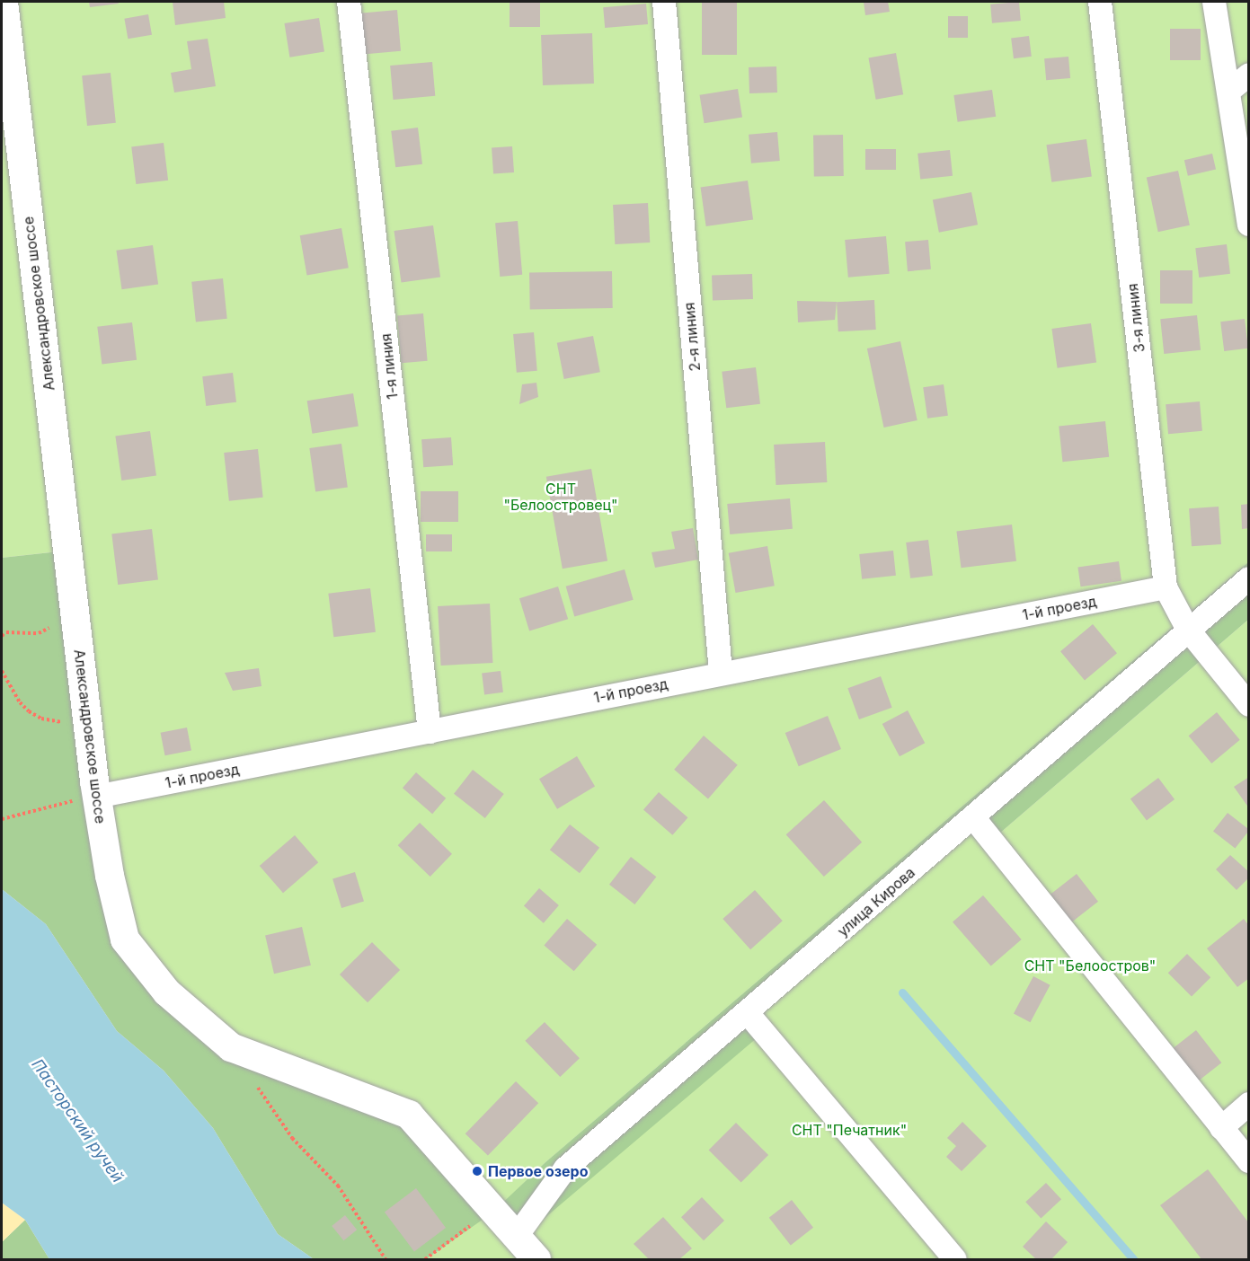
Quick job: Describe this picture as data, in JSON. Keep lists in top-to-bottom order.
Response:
{
  "streets": {
    "street": [
      "Александровское шоссе",
      "3-я линия",
      "2-я линия",
      "1-я линия",
      "1-й проезд",
      "улица Кирова"
    ]
  },
  "crossings": [
    ["Александровское шоссе", "1-й проезд"],
    ["Александровское шоссе", "улица Кирова"],
    ["3-я линия", "1-й проезд"],
    ["3-я линия", "улица Кирова"],
    ["2-я линия", "1-й проезд"],
    ["1-я линия", "1-й проезд"]
  ],
  "water": ["Пасторский ручей"],
  "parks": ["СНТ \"Белоостровец\"", "СНТ \"Белоостров\"", "СНТ \"Печатник\""],
  "places": ["Первое озеро"]
}
